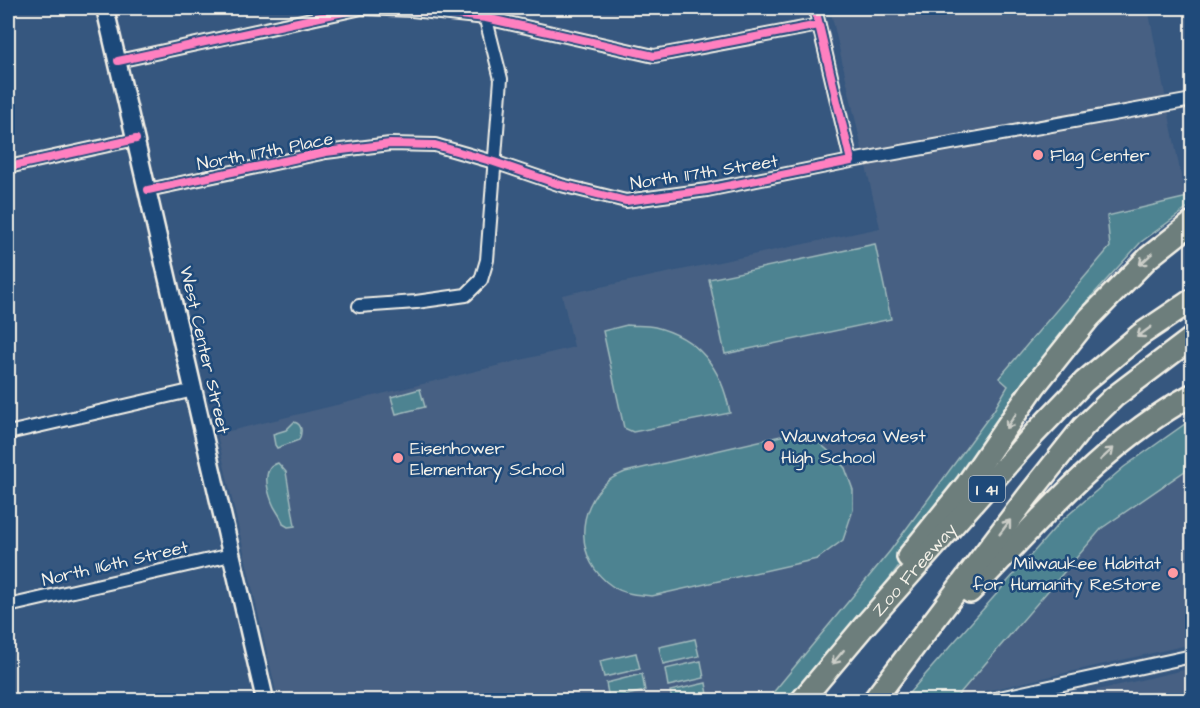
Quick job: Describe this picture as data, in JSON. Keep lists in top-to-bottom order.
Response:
{
  "streets": {
    "highway": ["I 41", "Zoo Freeway"],
    "street": [
      "North 117th Place",
      "North 117th Street",
      "West Center Street",
      "North 116th Street"
    ]
  },
  "crossings": [
    ["North 117th Place", "North 117th Street"],
    ["North 117th Place", "West Center Street"],
    ["West Center Street", "North 116th Street"]
  ],
  "places": [
    "Flag Center",
    "Wauwatosa West High School",
    "Eisenhower Elementary School",
    "Milwaukee Habitat for Humanity ReStore"
  ]
}
